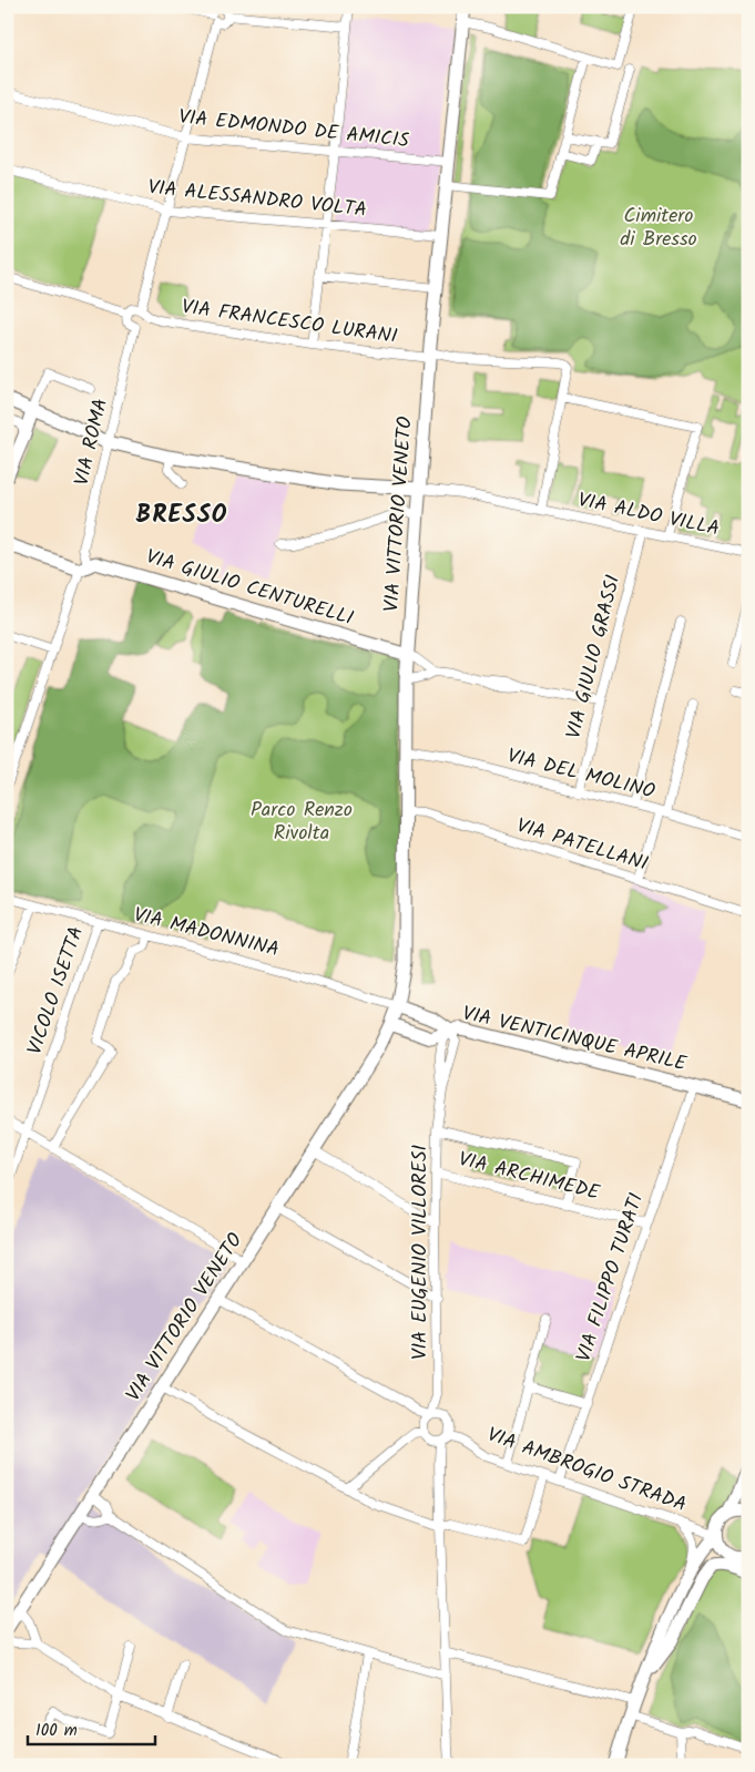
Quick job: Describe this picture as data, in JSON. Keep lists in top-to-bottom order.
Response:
{
  "streets": {
    "street": [
      "VIA EDMONDO DE AMICIS",
      "VIA ALESSANDRO VOLTA",
      "VIA FRANCESCO LURANI",
      "VIA ROMA",
      "VIA VITTORIO VENETO",
      "VIA ALDO VILLA",
      "VIA GIULIO CENTURELLI",
      "VIA GIULIO GRASSI",
      "VIA DEL MOLINO",
      "VIA PATELLANI",
      "VIA MADONNINA",
      "VICOLO ISETTA",
      "VIA VENTICINQUE APRILE",
      "VIA ARCHIMEDE",
      "VIA EUGENIO VILLORESI",
      "VIA FILIPPO TURATI",
      "VIA AMBROGIO STRADA"
    ]
  },
  "crossings": [
    ["VIA EDMONDO DE AMICIS", "VIA VITTORIO VENETO"],
    ["VIA ALESSANDRO VOLTA", "VIA VITTORIO VENETO"],
    ["VIA FRANCESCO LURANI", "VIA ROMA"],
    ["VIA FRANCESCO LURANI", "VIA VITTORIO VENETO"],
    ["VIA ROMA", "VIA GIULIO CENTURELLI"],
    ["VIA VITTORIO VENETO", "VIA ALDO VILLA"],
    ["VIA VITTORIO VENETO", "VIA GIULIO CENTURELLI"],
    ["VIA VITTORIO VENETO", "VIA DEL MOLINO"],
    ["VIA VITTORIO VENETO", "VIA PATELLANI"],
    ["VIA VITTORIO VENETO", "VIA MADONNINA"],
    ["VIA VITTORIO VENETO", "VIA VENTICINQUE APRILE"],
    ["VIA ALDO VILLA", "VIA GIULIO GRASSI"],
    ["VIA GIULIO GRASSI", "VIA DEL MOLINO"],
    ["VIA MADONNINA", "VICOLO ISETTA"],
    ["VIA MADONNINA", "VIA VENTICINQUE APRILE"],
    ["VIA VENTICINQUE APRILE", "VIA EUGENIO VILLORESI"],
    ["VIA VENTICINQUE APRILE", "VIA FILIPPO TURATI"],
    ["VIA ARCHIMEDE", "VIA EUGENIO VILLORESI"],
    ["VIA ARCHIMEDE", "VIA FILIPPO TURATI"],
    ["VIA EUGENIO VILLORESI", "VIA AMBROGIO STRADA"],
    ["VIA FILIPPO TURATI", "VIA AMBROGIO STRADA"]
  ],
  "districts": ["BRESSO"],
  "parks": ["Cimitero di Bresso", "Parco Renzo Rivolta"],
  "scale_bar": "100 m"
}
